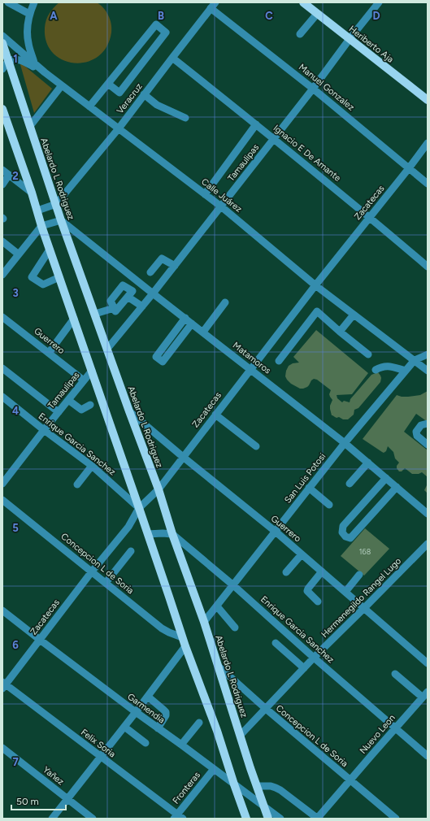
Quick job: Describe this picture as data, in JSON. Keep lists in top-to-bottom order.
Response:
{
  "streets": {
    "main road": ["Heriberto Aja", "Abelardo L Rodriguez"],
    "street": [
      "Manuel Gonzalez",
      "Veracruz",
      "Ignacio E De Amante",
      "Tamaulipas",
      "Calle Juárez",
      "Zacatecas",
      "Guerrero",
      "Matamoros",
      "Enrique Garcia Sanchez",
      "San Luis Potosi",
      "Concepcion L de Soria",
      "Hermenegildo Rangel Lugo",
      "Garmendia",
      "Nuevo Leon",
      "Felix Soria",
      "Yañez",
      "Fronteras"
    ]
  },
  "crossings": [
    ["Heriberto Aja", "Tamaulipas"],
    ["Manuel Gonzalez", "Veracruz"],
    ["Manuel Gonzalez", "Tamaulipas"],
    ["Manuel Gonzalez", "Zacatecas"],
    ["Veracruz", "Ignacio E De Amante"],
    ["Veracruz", "Abelardo L Rodriguez"],
    ["Veracruz", "Calle Juárez"],
    ["Ignacio E De Amante", "Tamaulipas"],
    ["Ignacio E De Amante", "Zacatecas"],
    ["Tamaulipas", "Abelardo L Rodriguez"],
    ["Tamaulipas", "Calle Juárez"],
    ["Tamaulipas", "Guerrero"],
    ["Tamaulipas", "Matamoros"],
    ["Tamaulipas", "Enrique Garcia Sanchez"],
    ["Abelardo L Rodriguez", "Zacatecas"],
    ["Abelardo L Rodriguez", "Guerrero"],
    ["Abelardo L Rodriguez", "Matamoros"],
    ["Abelardo L Rodriguez", "Enrique Garcia Sanchez"],
    ["Abelardo L Rodriguez", "San Luis Potosi"],
    ["Abelardo L Rodriguez", "Concepcion L de Soria"],
    ["Abelardo L Rodriguez", "Hermenegildo Rangel Lugo"],
    ["Abelardo L Rodriguez", "Garmendia"],
    ["Calle Juárez", "Zacatecas"],
    ["Calle Juárez", "San Luis Potosi"],
    ["Zacatecas", "Guerrero"],
    ["Zacatecas", "Matamoros"],
    ["Zacatecas", "Enrique Garcia Sanchez"],
    ["Zacatecas", "Concepcion L de Soria"],
    ["Zacatecas", "Garmendia"],
    ["Zacatecas", "Felix Soria"],
    ["Guerrero", "San Luis Potosi"],
    ["Guerrero", "Hermenegildo Rangel Lugo"],
    ["Matamoros", "San Luis Potosi"],
    ["Enrique Garcia Sanchez", "San Luis Potosi"],
    ["Enrique Garcia Sanchez", "Hermenegildo Rangel Lugo"],
    ["Enrique Garcia Sanchez", "Nuevo Leon"],
    ["Concepcion L de Soria", "Hermenegildo Rangel Lugo"],
    ["Concepcion L de Soria", "Nuevo Leon"],
    ["Garmendia", "Fronteras"],
    ["Felix Soria", "Fronteras"]
  ],
  "house_numbers": ["168"],
  "scale_bar": "50 m",
  "grid": {
    "columns": [
      "A",
      "B",
      "C",
      "D"
    ],
    "rows": [
      "1",
      "2",
      "3",
      "4",
      "5",
      "6",
      "7"
    ]
  }
}
